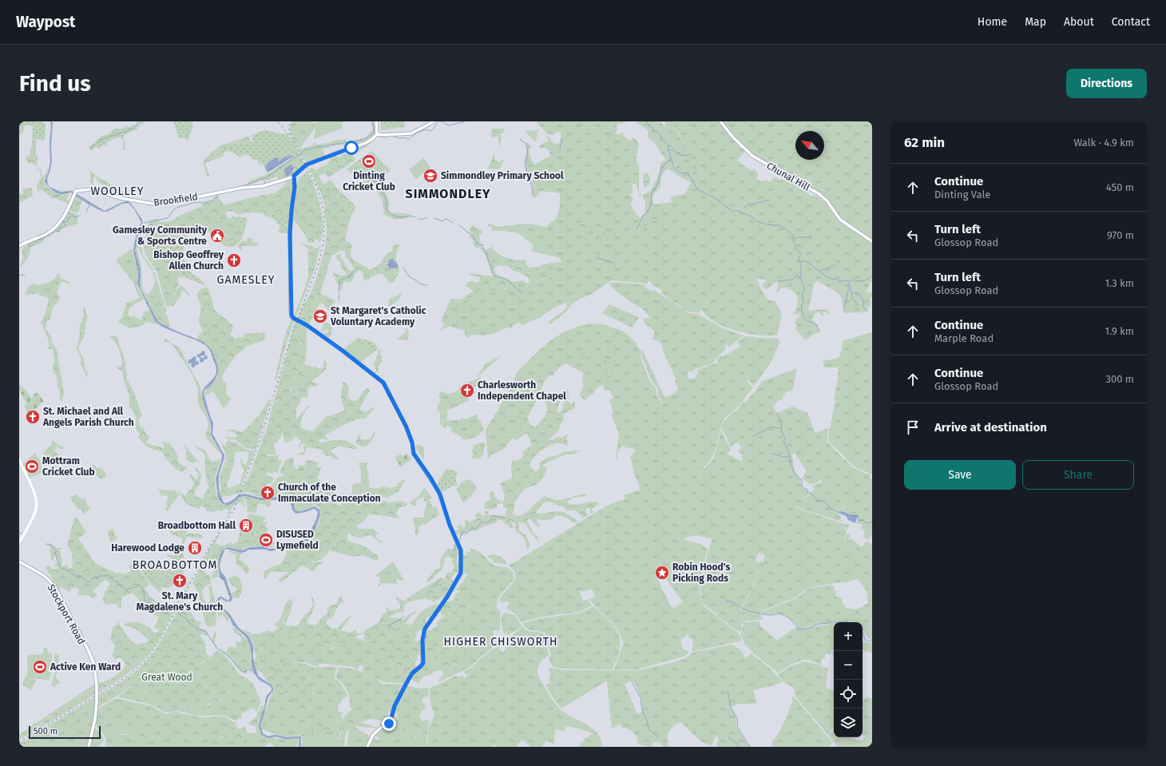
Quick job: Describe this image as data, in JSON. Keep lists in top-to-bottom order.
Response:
{
  "streets": {
    "main road": ["Chunal Hill", "Brookfield", "Stockport Road"]
  },
  "districts": [
    "WOOLLEY",
    "SIMMONDLEY",
    "GAMESLEY",
    "BROADBOTTOM",
    "HIGHER CHISWORTH"
  ],
  "parks": ["Great Wood"],
  "places": {
    "sports": [
      "Dinting Cricket Club",
      "Mottram Cricket Club",
      "DISUSED Lymefield",
      "Active Ken Ward"
    ],
    "school or university": ["Simmondley Primary School", "St Margaret's Catholic Voluntary Academy"],
    "public building": ["Gamesley Community & Sports Centre"],
    "church": [
      "Bishop Geoffrey Allen Church",
      "Charlesworth Independent Chapel",
      "St. Michael and All Angels Parish Church",
      "Church of the Immaculate Conception",
      "St. Mary Magdalene's Church"
    ],
    "building": ["Broadbottom Hall", "Harewood Lodge"],
    "place": ["Robin Hood's Picking Rods"]
  },
  "scale_bar": "500 m",
  "north": "top left",
  "page": {
    "header": "Waypost",
    "nav": [
      "Home",
      "Map",
      "About",
      "Contact"
    ],
    "buttons": [
      "Directions",
      ["Save", "Share"]
    ],
    "title": "Find us",
    "heading": ["62 min", "Walk · 4.9 km"],
    "list": [
      ["Continue", "Dinting Vale", "450 m"],
      ["Turn left", "Glossop Road", "970 m"],
      ["Turn left", "Glossop Road", "1.3 km"],
      ["Continue", "Marple Road", "1.9 km"],
      ["Continue", "Glossop Road", "300 m"],
      "Arrive at destination"
    ],
    "map_buttons": ["+", "−"],
    "scale": "500 m"
  }
}
